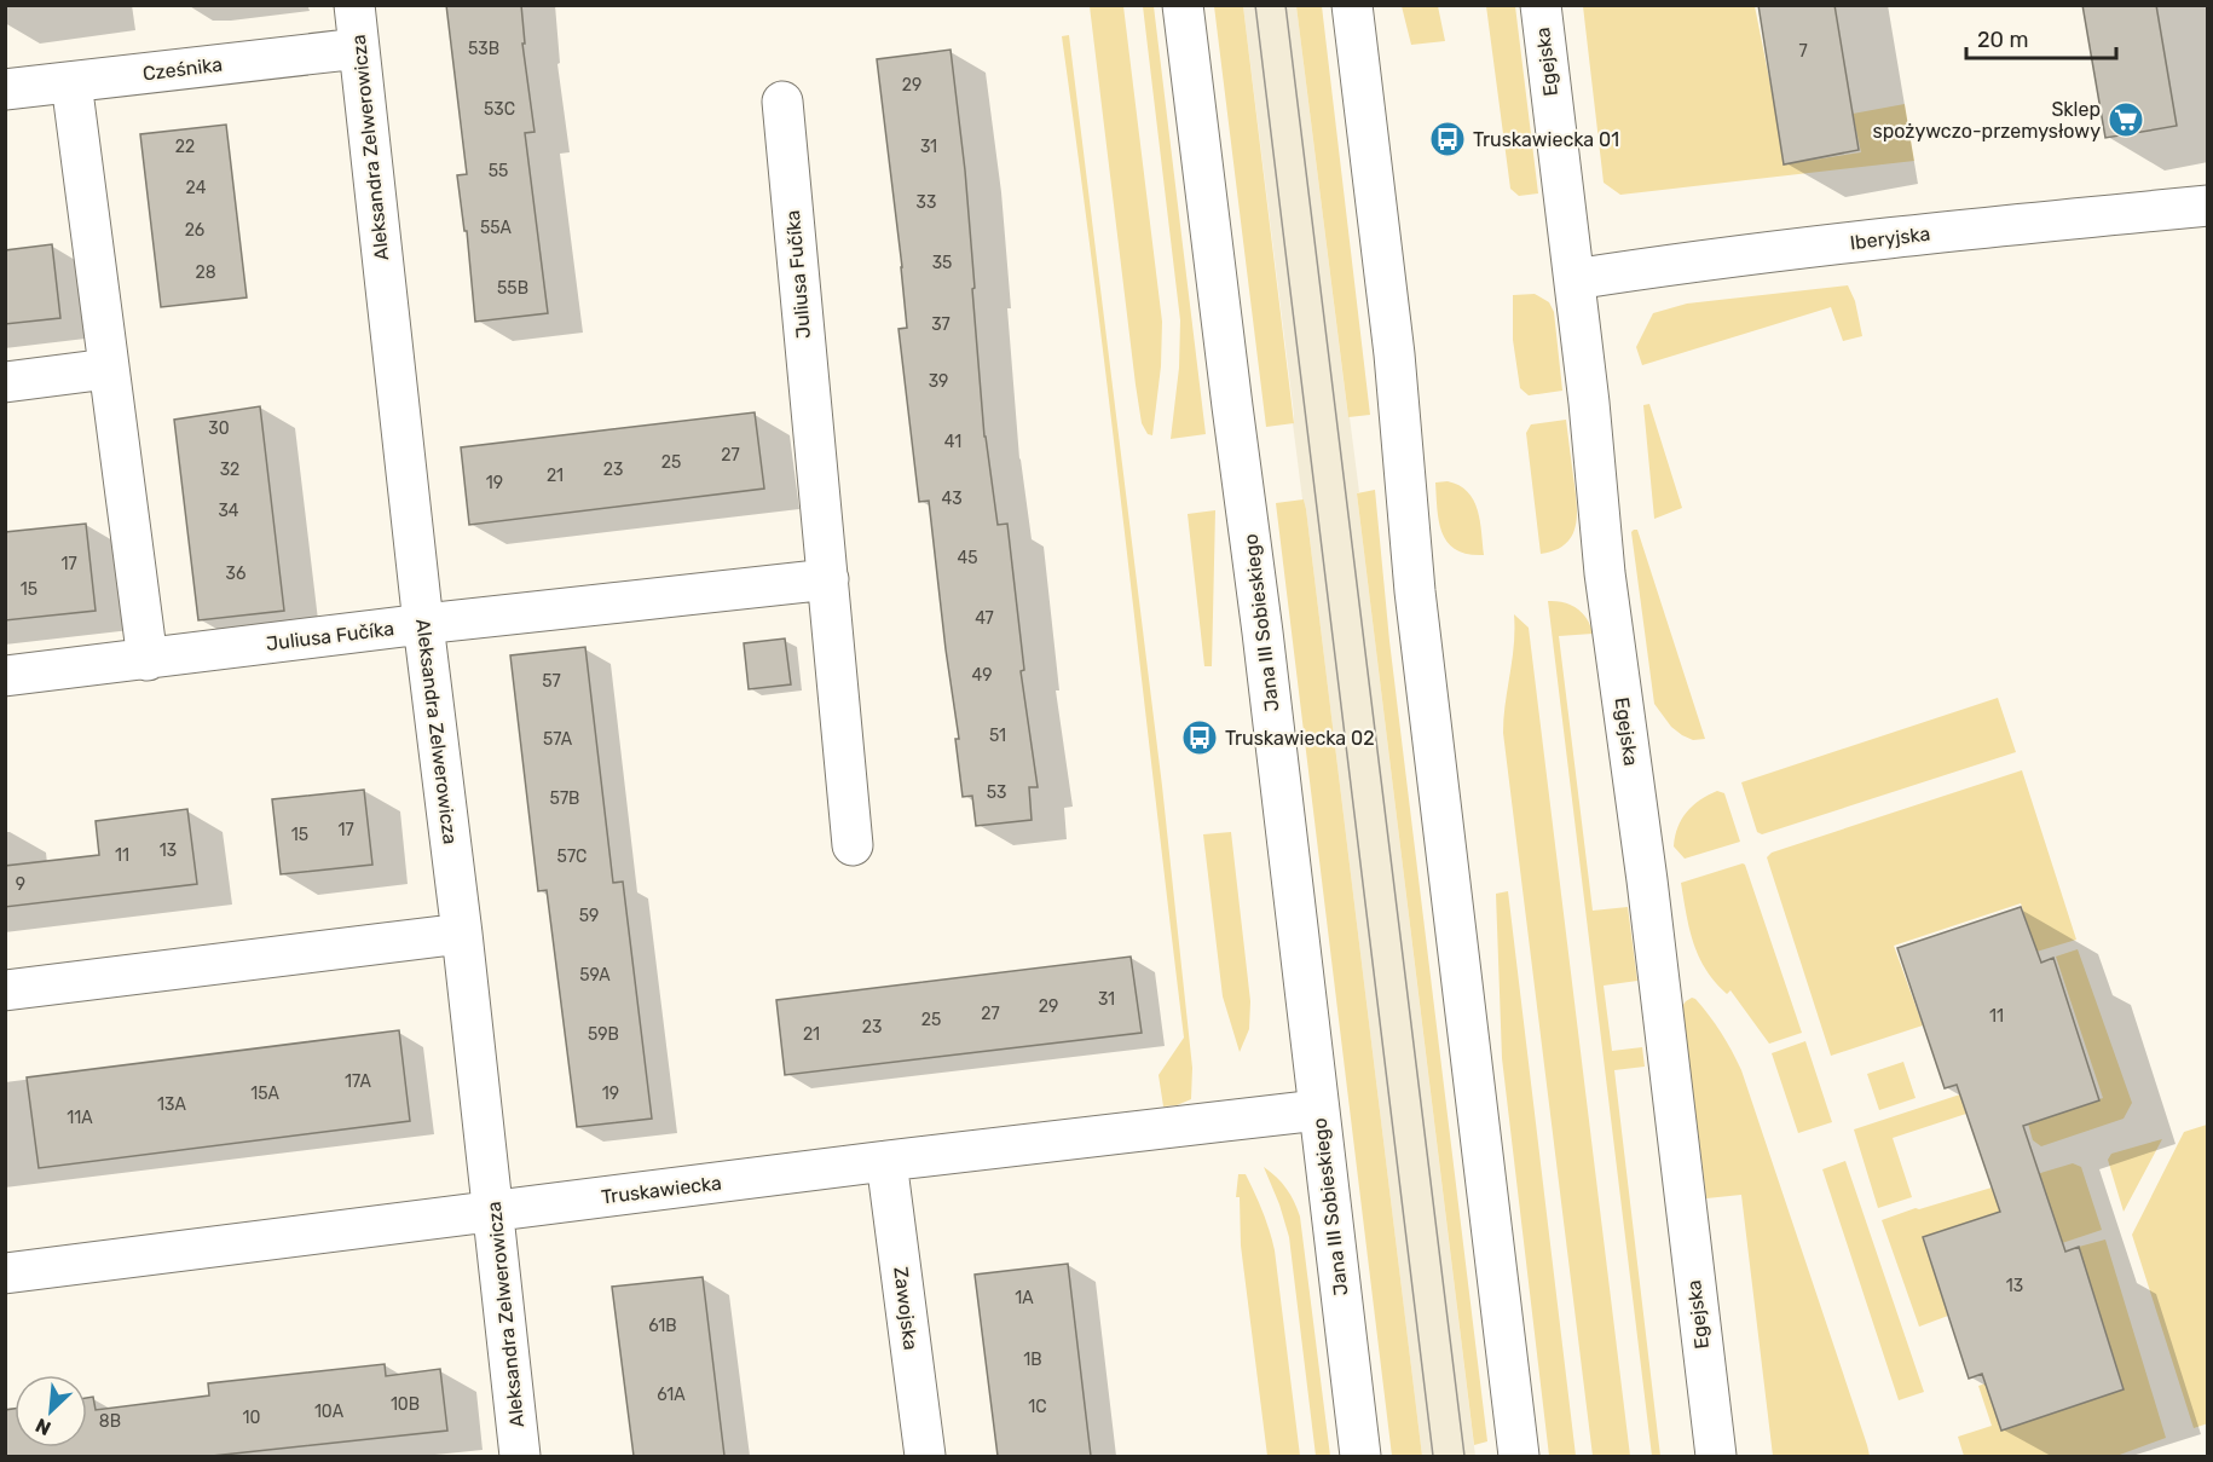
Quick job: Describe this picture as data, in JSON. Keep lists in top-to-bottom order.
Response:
{
  "streets": {
    "street": [
      "Egejska",
      "Cześnika",
      "Aleksandra Zelwerowicza",
      "Iberyjska",
      "Juliusa Fučíka",
      "Jana III Sobieskiego",
      "Truskawiecka",
      "Zawojska"
    ]
  },
  "crossings": [
    ["Egejska", "Iberyjska"],
    ["Cześnika", "Aleksandra Zelwerowicza"],
    ["Aleksandra Zelwerowicza", "Juliusa Fučíka"],
    ["Aleksandra Zelwerowicza", "Truskawiecka"],
    ["Jana III Sobieskiego", "Truskawiecka"],
    ["Truskawiecka", "Zawojska"]
  ],
  "places": {
    "supermarket": ["Sklep spożywczo-przemysłowy"],
    "bus stop": ["Truskawiecka 01", "Truskawiecka 02"]
  },
  "house_numbers": [
    "53B",
    "7",
    "29",
    "53C",
    "22",
    "31",
    "55",
    "24",
    "33",
    "55A",
    "26",
    "35",
    "28",
    "55B",
    "37",
    "39",
    "30",
    "41",
    "27",
    "25",
    "32",
    "23",
    "21",
    "19",
    "43",
    "34",
    "45",
    "17",
    "36",
    "15",
    "47",
    "49",
    "57",
    "51",
    "57A",
    "53",
    "57B",
    "17",
    "15",
    "13",
    "11",
    "57C",
    "9",
    "59",
    "59A",
    "31",
    "29",
    "27",
    "11",
    "25",
    "23",
    "59B",
    "21",
    "17A",
    "15A",
    "19",
    "13A",
    "11A",
    "13",
    "1A",
    "61B",
    "1B",
    "61A",
    "10B",
    "1C",
    "10A",
    "10",
    "8B"
  ],
  "scale_bar": "20 m",
  "north": "bottom left"
}
